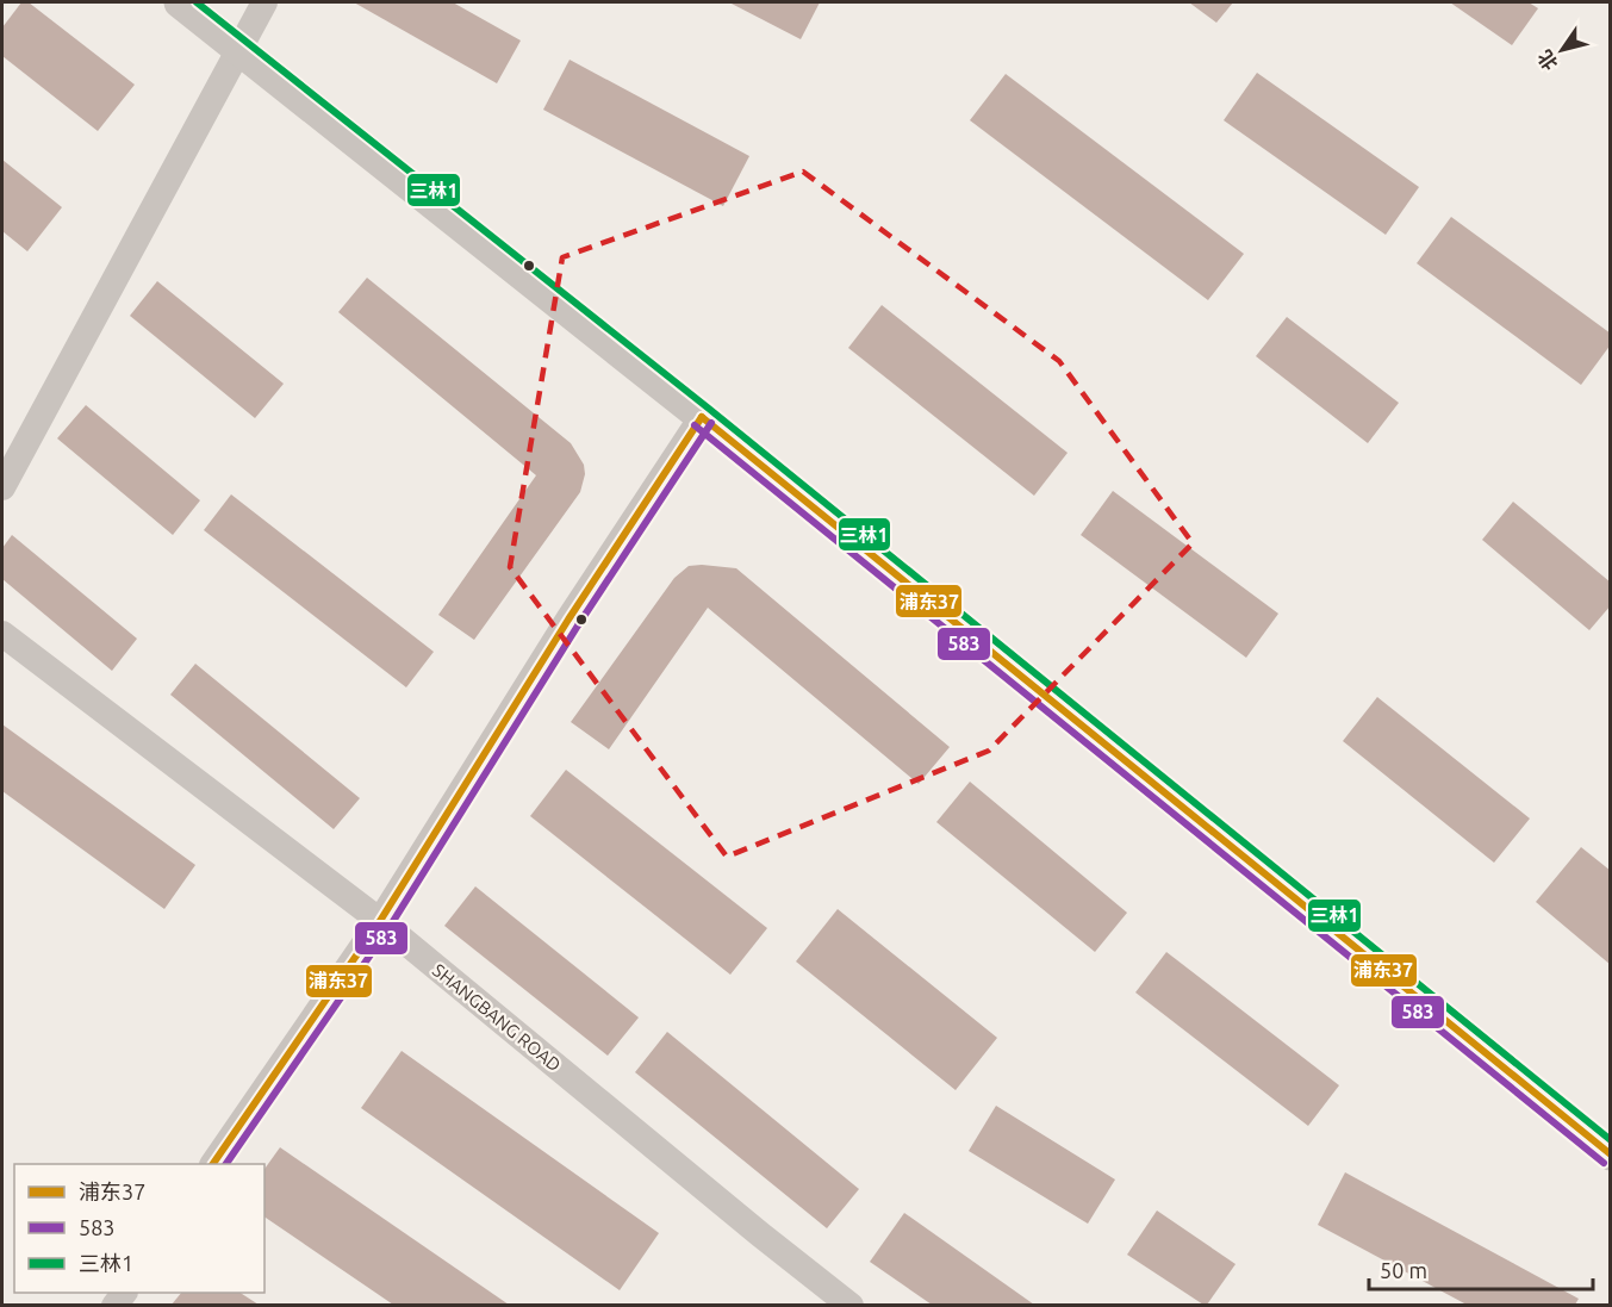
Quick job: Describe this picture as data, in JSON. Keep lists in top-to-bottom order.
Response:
{
  "streets": {
    "street": ["SHANGBANG ROAD"]
  },
  "lines": ["transit line 三林1", "transit line 浦东37", "transit line 583"],
  "legend": ["浦东37", "583", "三林1"],
  "scale_bar": "50 m",
  "north": "bottom left"
}
